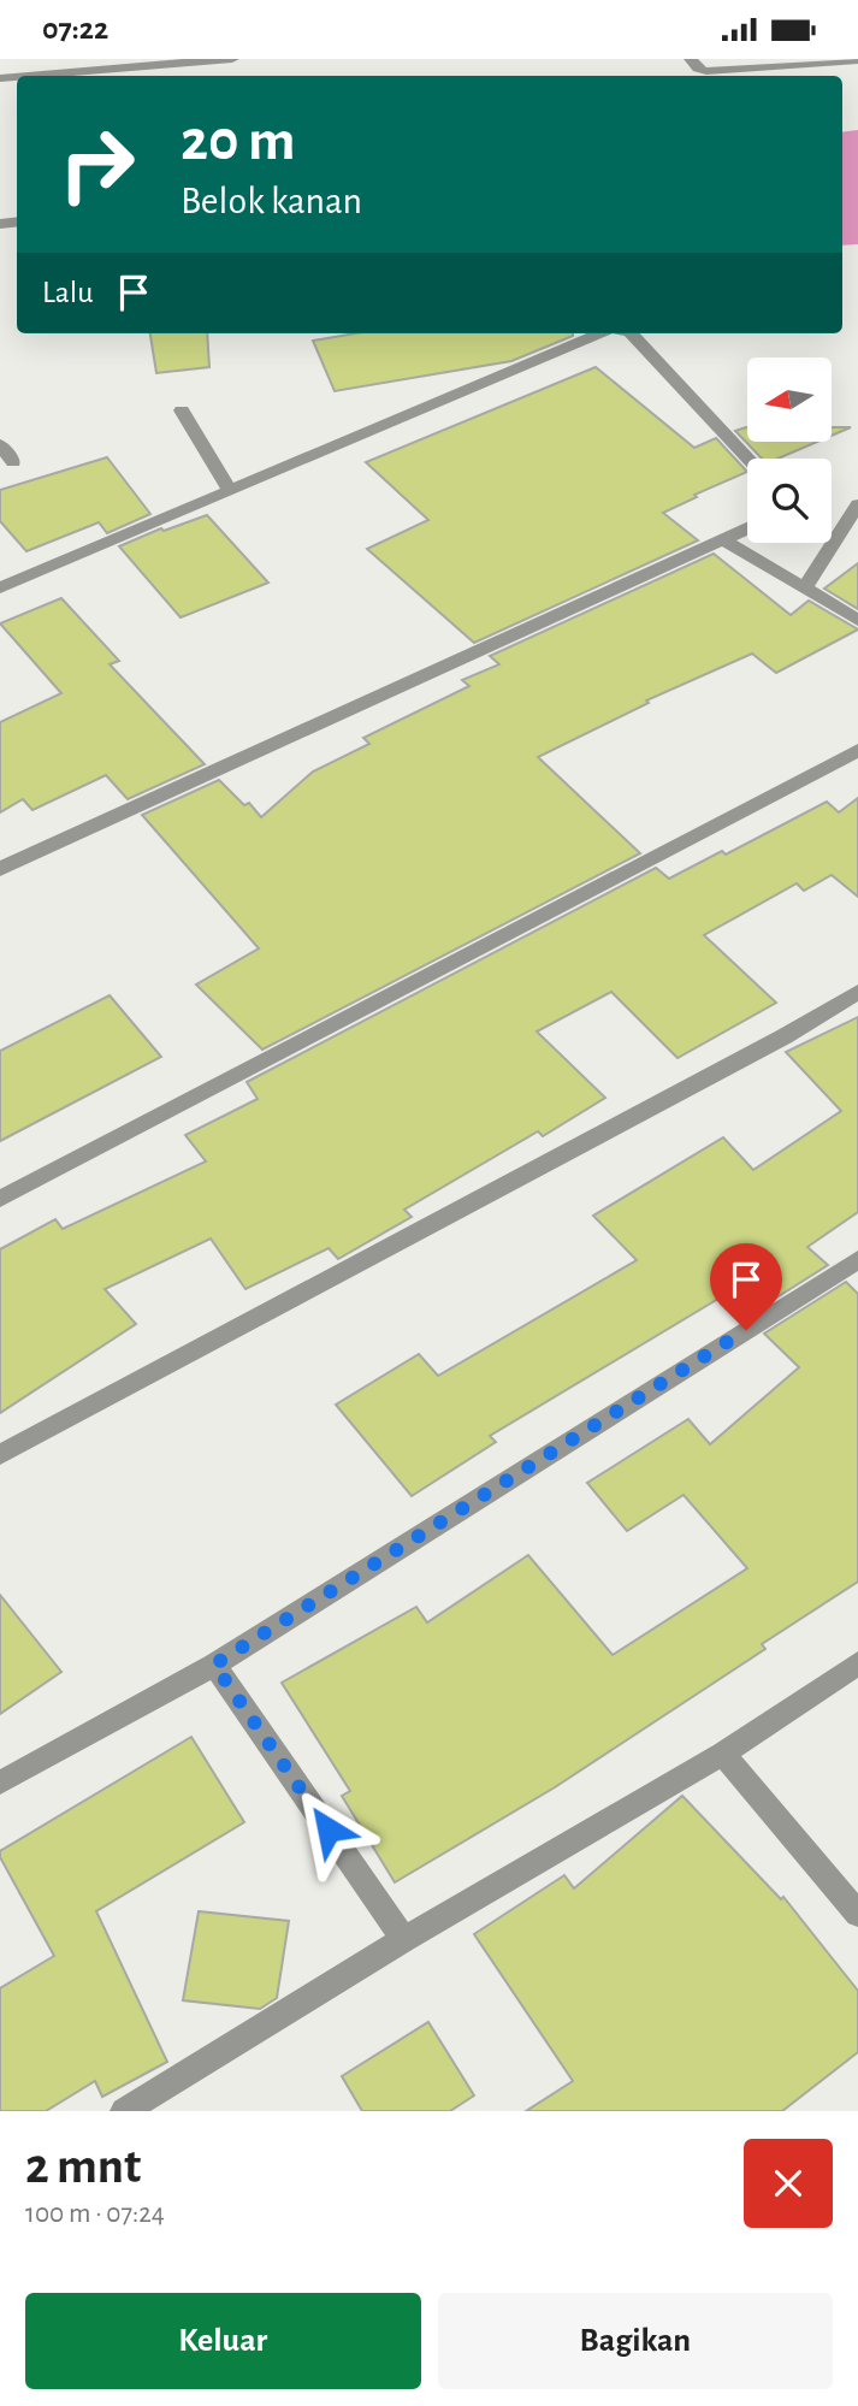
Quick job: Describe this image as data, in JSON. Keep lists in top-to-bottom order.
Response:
{
  "north": "left",
  "page": {
    "status": "07:22",
    "turn": ["20 m", "Belok kanan"],
    "then": "Lalu",
    "heading": ["2 mnt", "100 m · 07:24"],
    "buttons": ["Keluar", "Bagikan"]
  }
}
